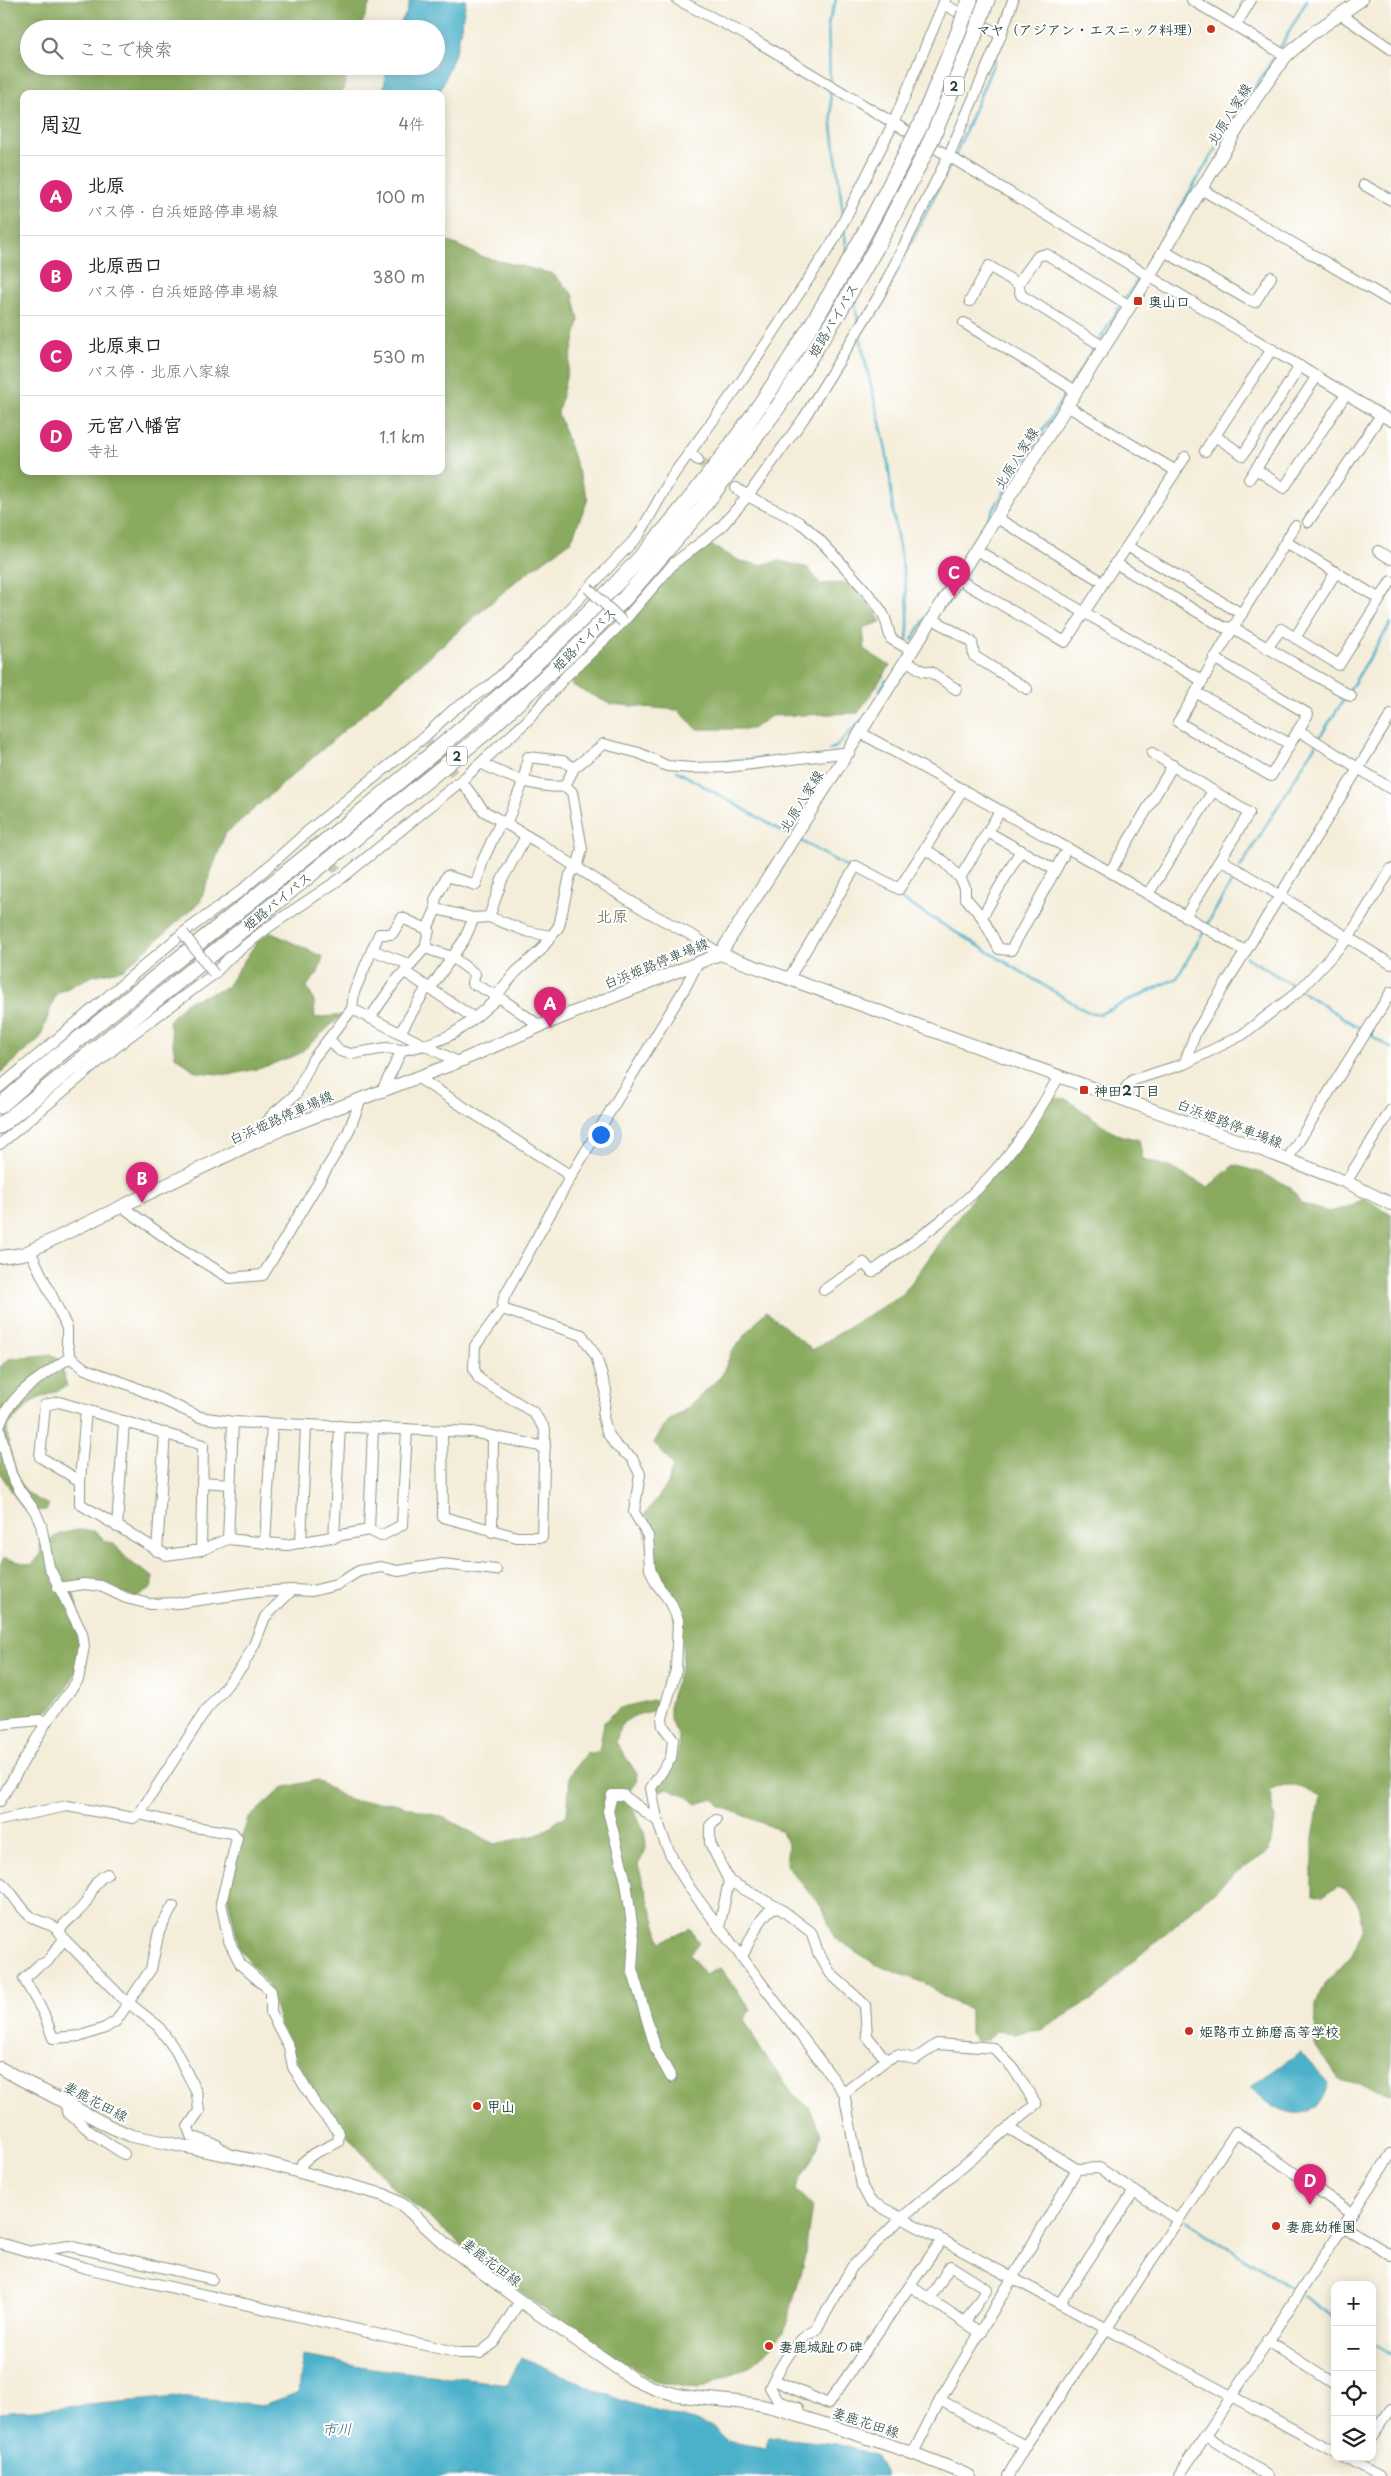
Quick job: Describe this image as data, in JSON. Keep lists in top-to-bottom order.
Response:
{
  "streets": {
    "highway": ["2", "姫路バイパス"],
    "main road": ["北原八家線", "白浜姫路停車場線", "妻鹿花田線"]
  },
  "crossings": [
    ["北原八家線", "白浜姫路停車場線"]
  ],
  "districts": ["北原"],
  "water": ["市川"],
  "places": {
    "other": [
      "マヤ（アジアン・エスニック料理）",
      "姫路市立飾磨高等学校",
      "甲山",
      "妻鹿幼稚園",
      "妻鹿城趾の碑"
    ],
    "transit": ["奥山口", "神田2丁目"]
  },
  "page": {
    "search": "ここで検索",
    "heading": ["周辺", "4件"],
    "list": [
      {
        "mark": "A",
        "name": "北原",
        "note": "バス停 · 白浜姫路停車場線",
        "value": "100 m"
      },
      {
        "mark": "B",
        "name": "北原西口",
        "note": "バス停 · 白浜姫路停車場線",
        "value": "380 m"
      },
      {
        "mark": "C",
        "name": "北原東口",
        "note": "バス停 · 北原八家線",
        "value": "530 m"
      },
      {
        "mark": "D",
        "name": "元宮八幡宮",
        "note": "寺社",
        "value": "1.1 km"
      }
    ],
    "pins": [
      "C",
      "A",
      "B",
      "D"
    ],
    "map_buttons": ["+", "−"]
  }
}
